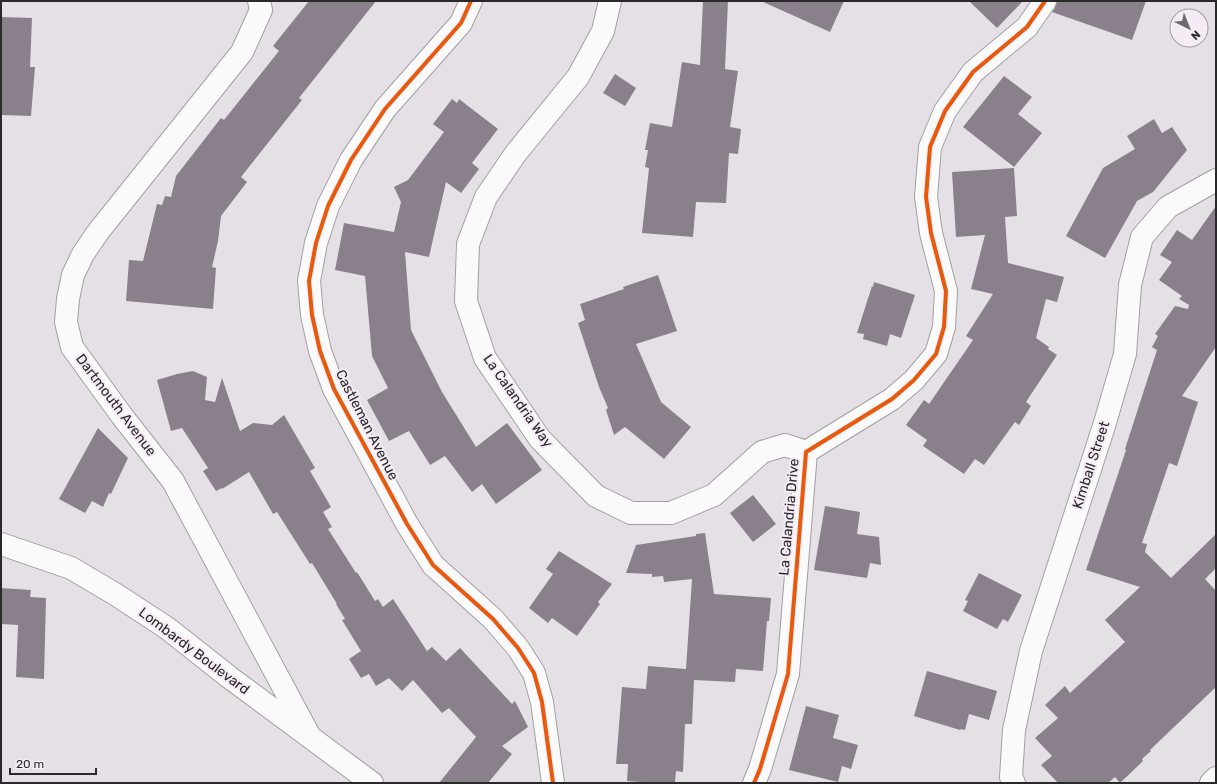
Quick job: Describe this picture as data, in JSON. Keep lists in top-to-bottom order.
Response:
{
  "streets": {
    "street": [
      "La Calandria Way",
      "Dartmouth Avenue",
      "Castleman Avenue",
      "Kimball Street",
      "La Calandria Drive",
      "Lombardy Boulevard"
    ]
  },
  "crossings": [
    ["La Calandria Way", "La Calandria Drive"],
    ["Dartmouth Avenue", "Lombardy Boulevard"]
  ],
  "scale_bar": "20 m",
  "north": "bottom right"
}
